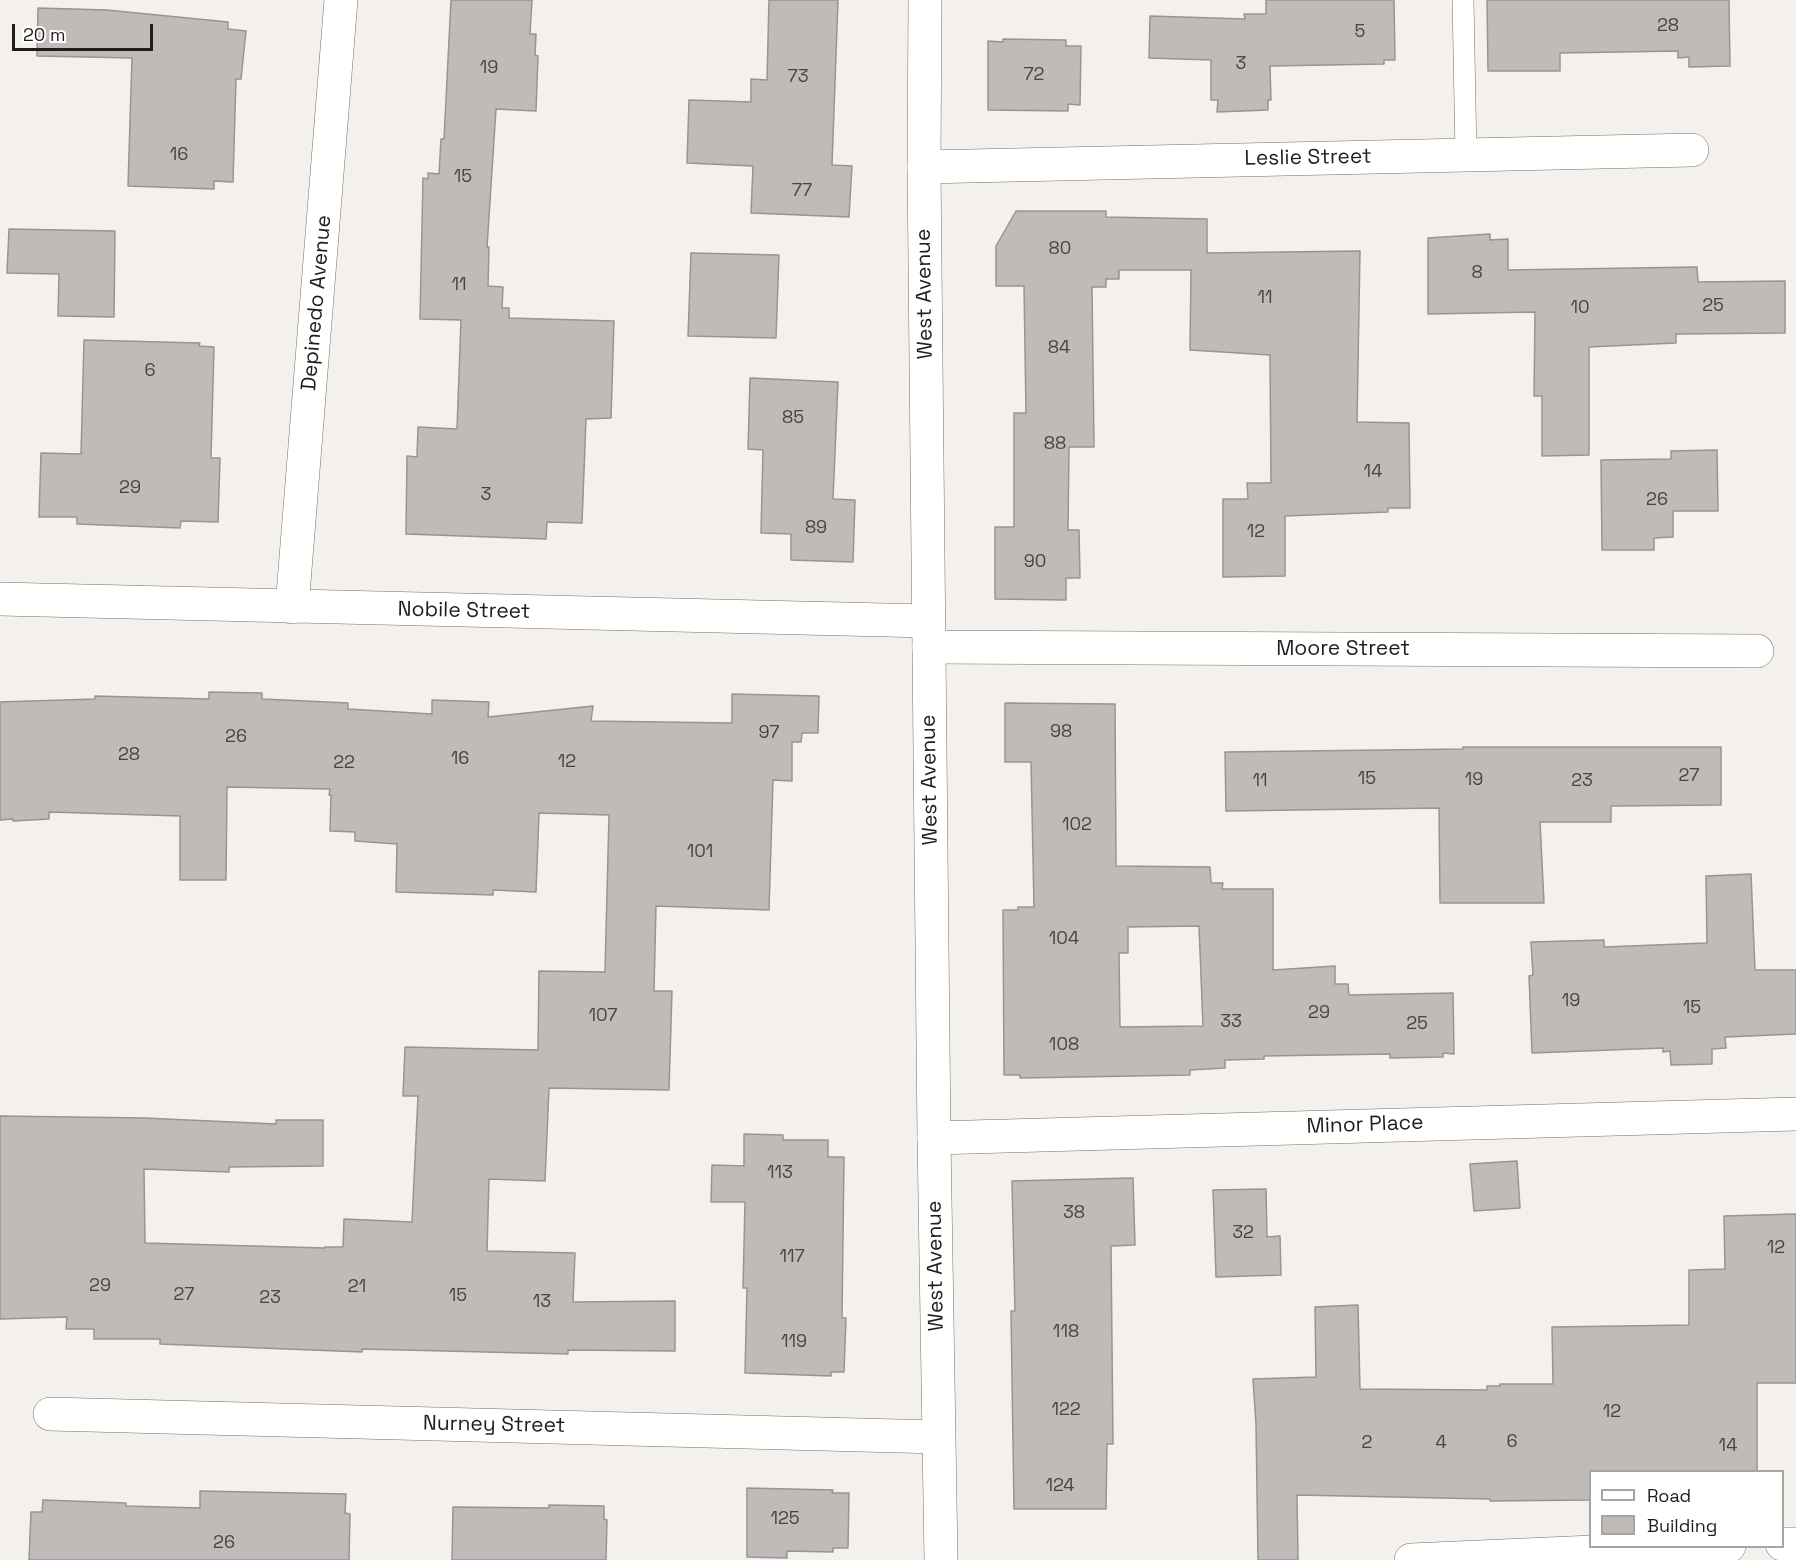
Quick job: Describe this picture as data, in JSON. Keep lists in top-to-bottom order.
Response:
{
  "streets": {
    "street": [
      "Leslie Street",
      "West Avenue",
      "Depinedo Avenue",
      "Nobile Street",
      "Moore Street",
      "Minor Place",
      "Nurney Street"
    ]
  },
  "crossings": [
    ["Leslie Street", "West Avenue"],
    ["West Avenue", "Nobile Street"],
    ["West Avenue", "Moore Street"],
    ["West Avenue", "Minor Place"],
    ["West Avenue", "Nurney Street"],
    ["Depinedo Avenue", "Nobile Street"],
    ["Nobile Street", "Moore Street"]
  ],
  "house_numbers": [
    "28",
    "5",
    "3",
    "19",
    "72",
    "73",
    "16",
    "15",
    "77",
    "80",
    "8",
    "11",
    "11",
    "25",
    "10",
    "84",
    "6",
    "85",
    "88",
    "14",
    "29",
    "3",
    "26",
    "89",
    "12",
    "90",
    "98",
    "97",
    "26",
    "28",
    "16",
    "12",
    "22",
    "27",
    "15",
    "19",
    "11",
    "23",
    "102",
    "101",
    "104",
    "19",
    "15",
    "29",
    "107",
    "33",
    "25",
    "108",
    "113",
    "38",
    "32",
    "12",
    "117",
    "29",
    "21",
    "27",
    "15",
    "23",
    "13",
    "118",
    "119",
    "122",
    "12",
    "6",
    "2",
    "4",
    "14",
    "124",
    "125",
    "26"
  ],
  "legend": ["Road", "Building"],
  "scale_bar": "20 m"
}
